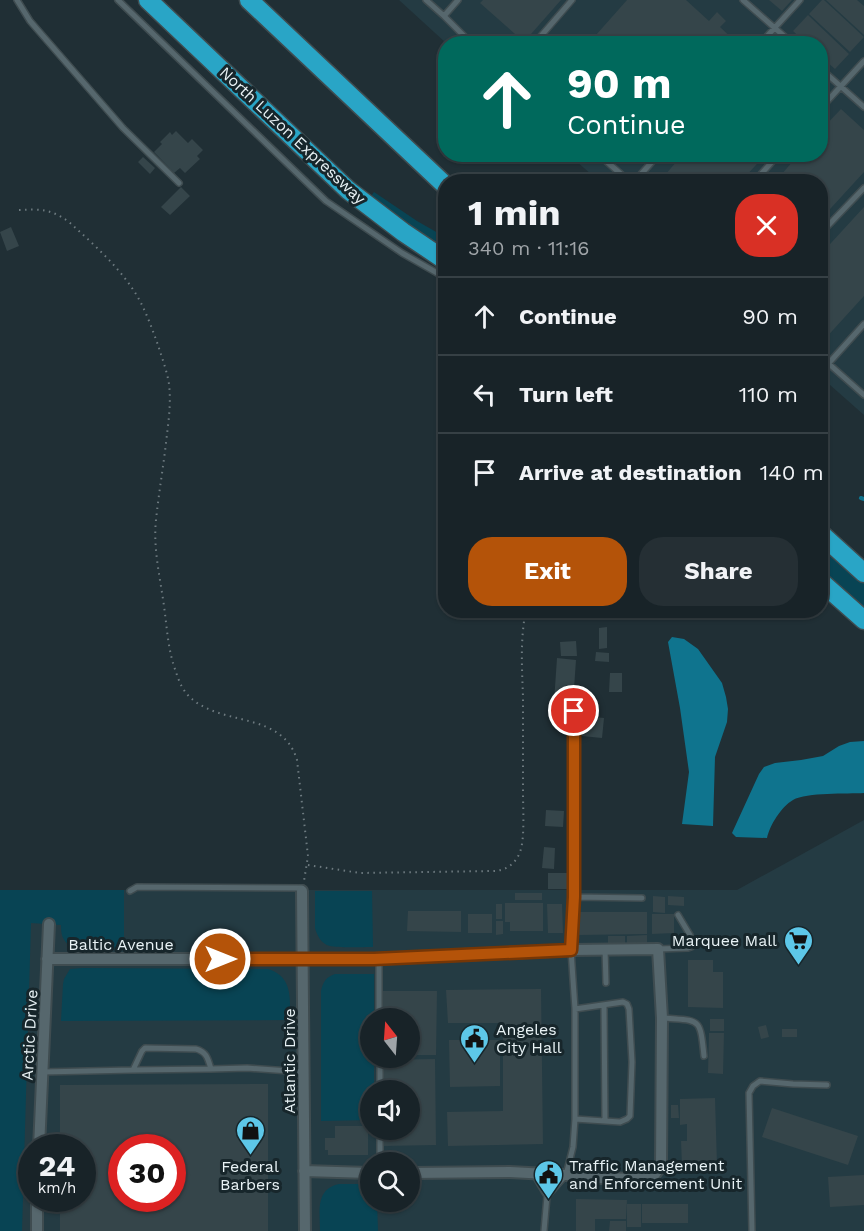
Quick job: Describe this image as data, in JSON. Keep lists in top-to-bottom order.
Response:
{
  "streets": {
    "highway": ["North Luzon Expressway"],
    "street": ["Baltic Avenue", "Arctic Drive", "Atlantic Drive"]
  },
  "crossings": [
    ["Baltic Avenue", "Arctic Drive"],
    ["Baltic Avenue", "Atlantic Drive"]
  ],
  "places": {
    "supermarket": ["Marquee Mall"],
    "public building": ["Angeles City Hall", "Traffic Management and Enforcement Unit"],
    "shop": ["Federal Barbers"]
  },
  "north": "top",
  "page": {
    "turn": ["90 m", "Continue"],
    "heading": ["1 min", "340 m · 11:16"],
    "list": [
      {
        "name": "Continue",
        "value": "90 m"
      },
      {
        "name": "Turn left",
        "value": "110 m"
      },
      {
        "name": "Arrive at destination",
        "value": "140 m"
      }
    ],
    "buttons": ["Exit", "Share"],
    "speed": "24 km/h",
    "limit": "30"
  }
}
